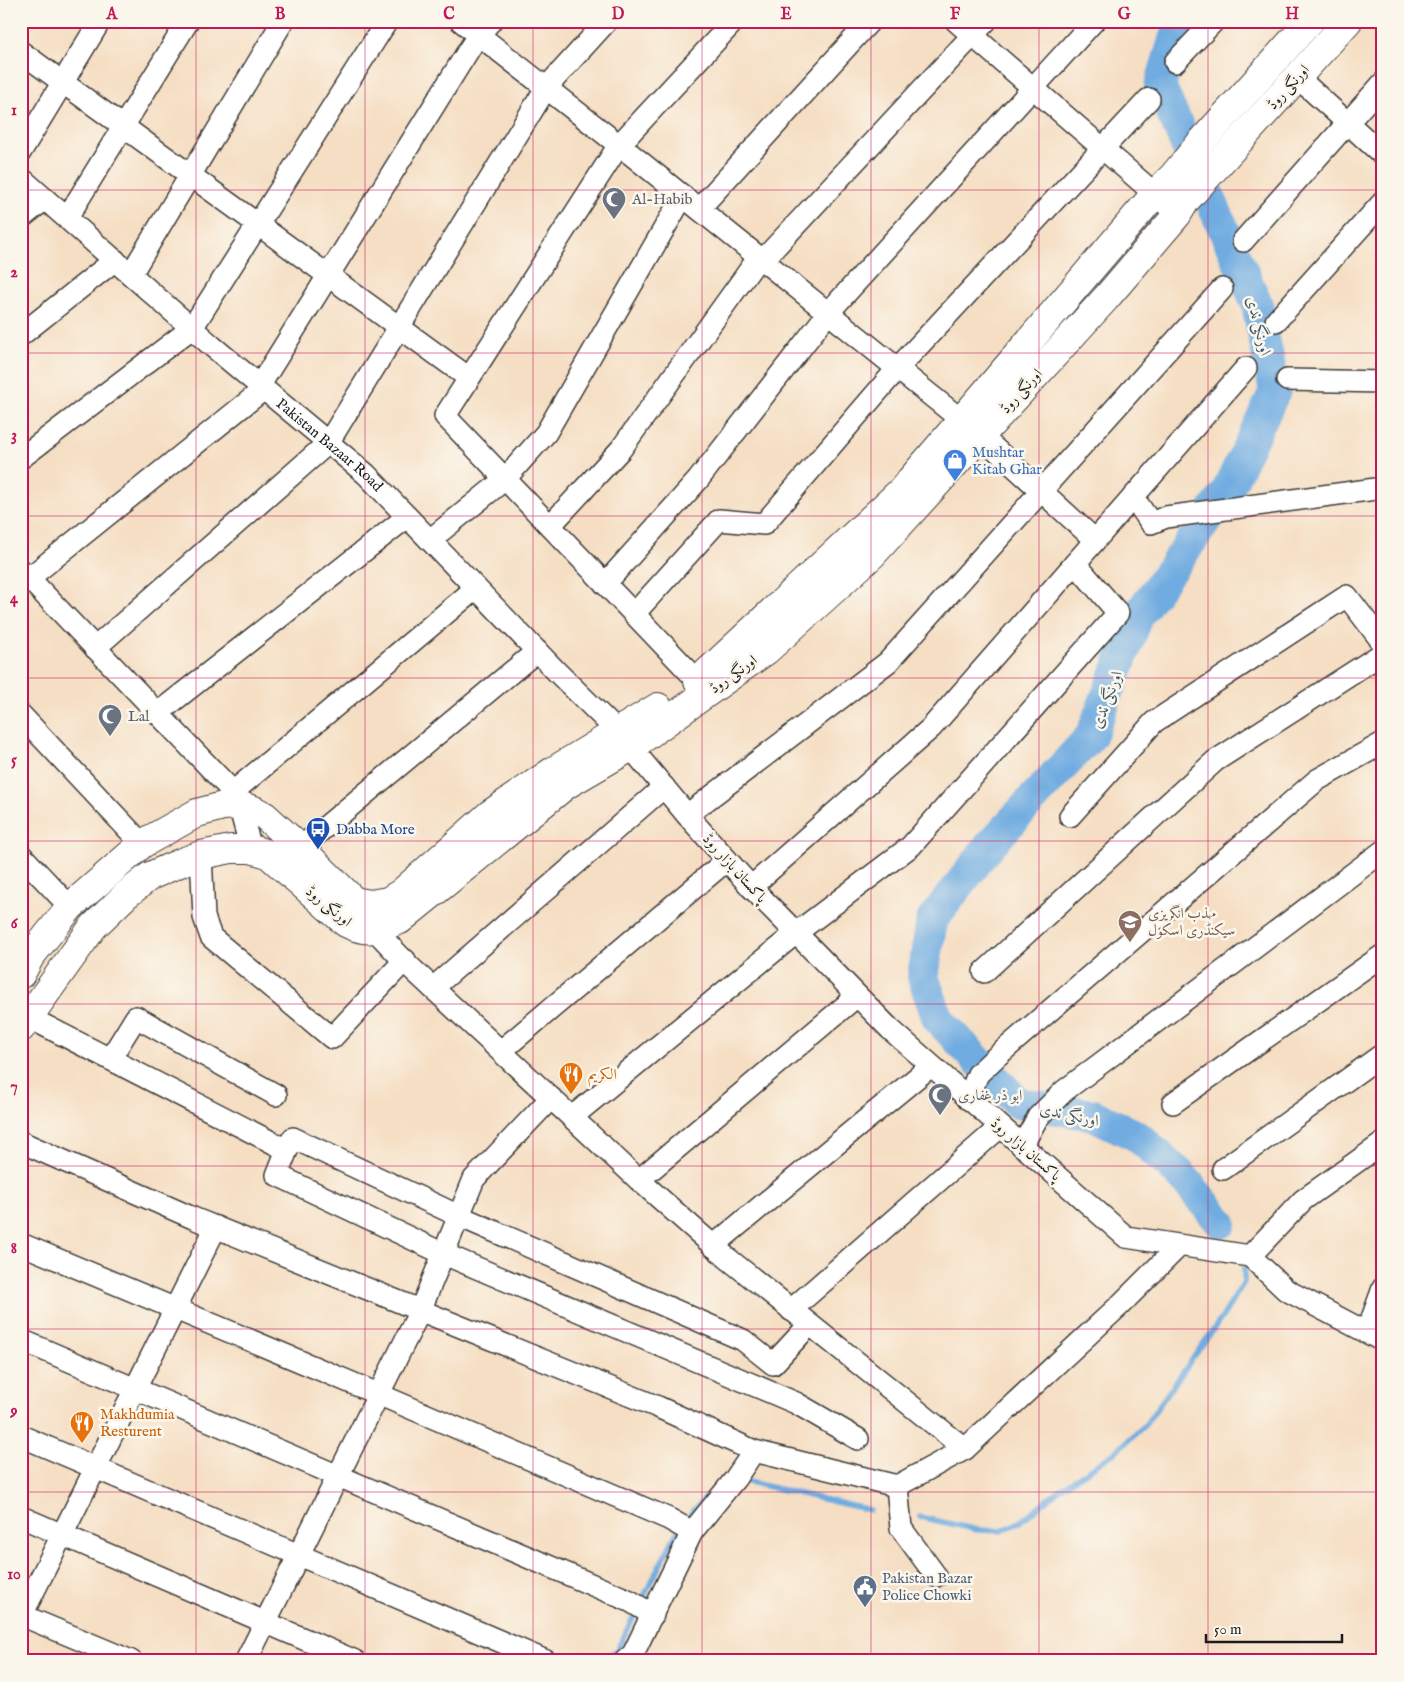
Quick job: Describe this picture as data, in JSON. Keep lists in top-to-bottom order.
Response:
{
  "streets": {
    "main road": ["اورنگی روڈ"],
    "street": ["Pakistan Bazaar Road", "پاکستان بازار روڈ"]
  },
  "crossings": [
    ["اورنگی روڈ", "Pakistan Bazaar Road"],
    ["اورنگی روڈ", "پاکستان بازار روڈ"],
    ["Pakistan Bazaar Road", "پاکستان بازار روڈ"]
  ],
  "water": ["اورنگی ندی"],
  "places": {
    "mosque": ["Al-Habib", "Lal", "ابو ذر غفاری"],
    "shop": ["Mushtar Kitab Ghar"],
    "bus stop": ["Dabba More"],
    "school or university": ["مہذب انگریزی سیکنڈری اسکول"],
    "restaurant": ["الکریم", "Makhdumia Resturent"],
    "public building": ["Pakistan Bazar Police Chowki"]
  },
  "scale_bar": "50 m",
  "grid": {
    "columns": [
      "A",
      "B",
      "C",
      "D",
      "E",
      "F",
      "G",
      "H"
    ],
    "rows": [
      "1",
      "2",
      "3",
      "4",
      "5",
      "6",
      "7",
      "8",
      "9",
      "10"
    ]
  }
}
